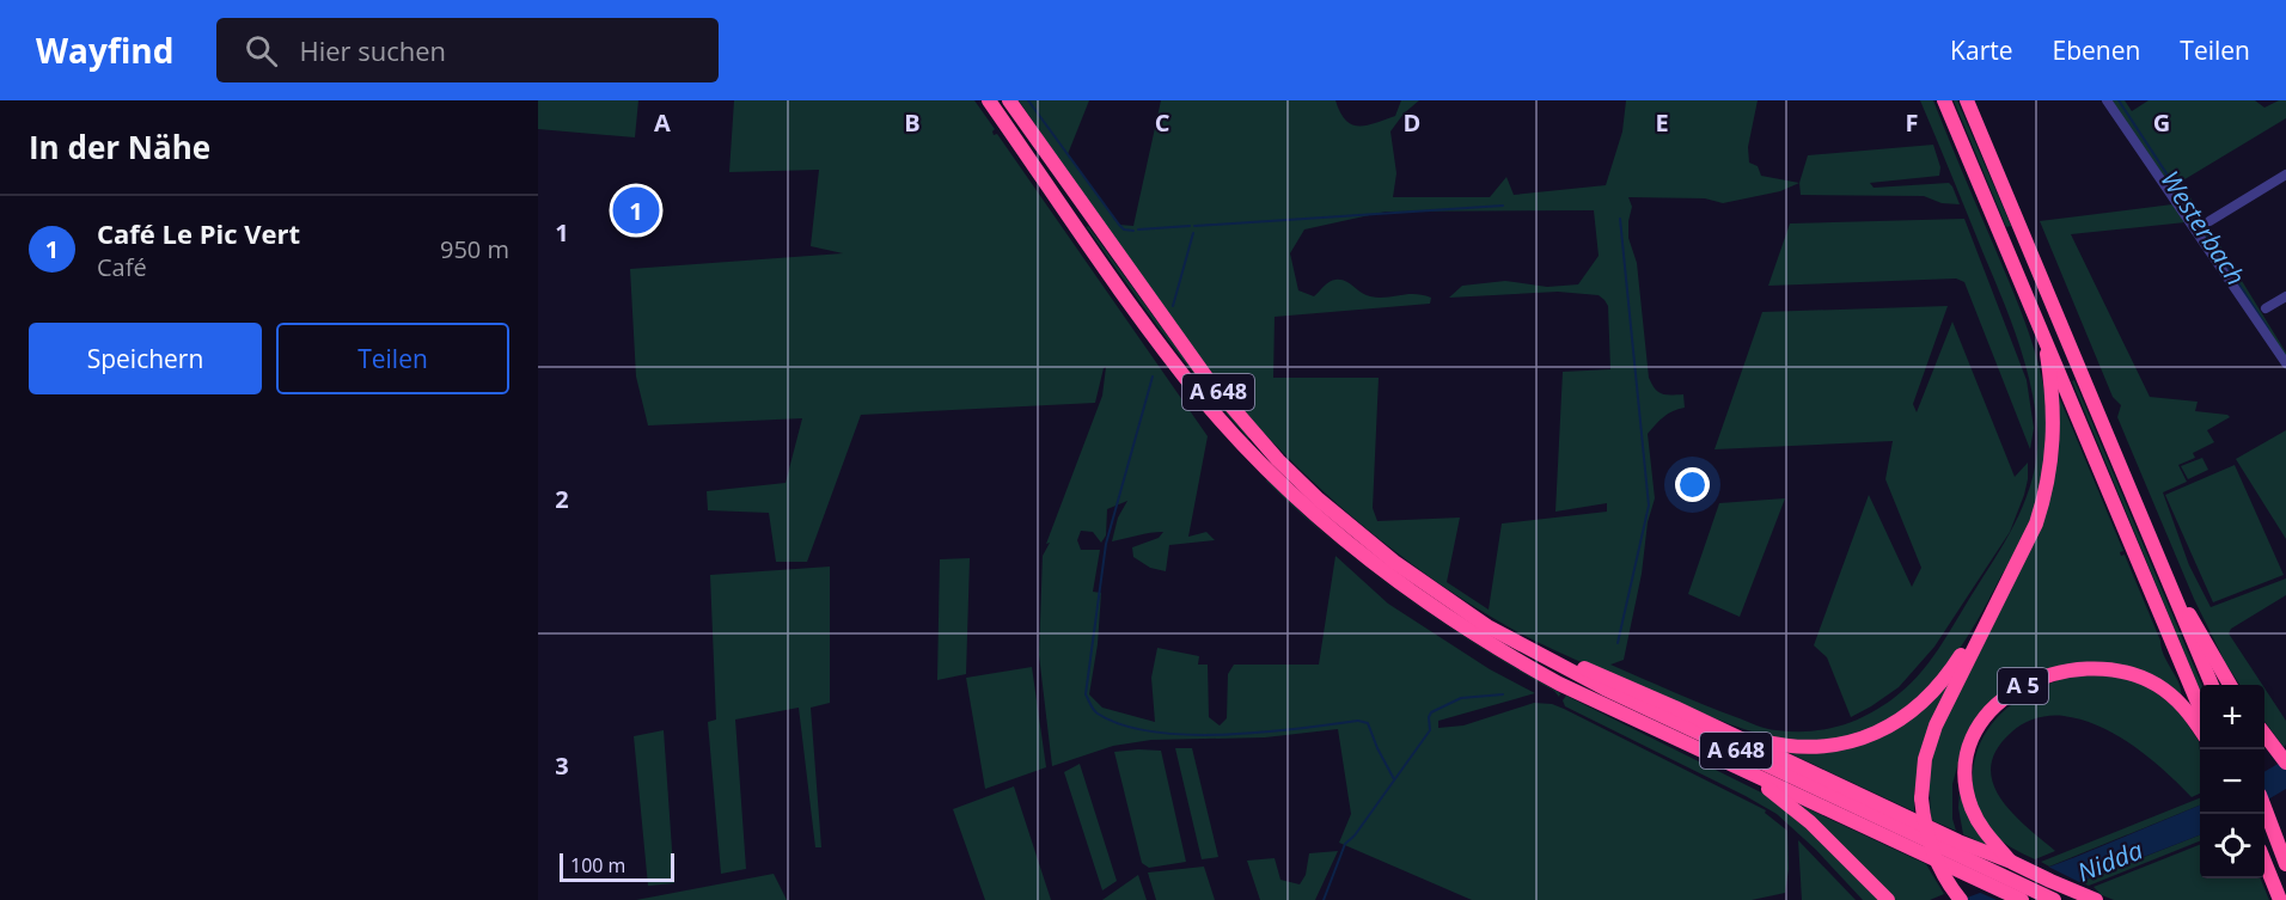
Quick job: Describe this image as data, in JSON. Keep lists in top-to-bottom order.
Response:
{
  "streets": {
    "highway": ["A 648", "A 5"]
  },
  "crossings": [
    ["A 648", "A 5"]
  ],
  "water": ["Westerbach", "Nidda"],
  "scale_bar": "100 m",
  "page": {
    "header": "Wayfind",
    "search": "Hier suchen",
    "nav": ["Karte", "Ebenen", "Teilen"],
    "heading": "In der Nähe",
    "pins": "1",
    "list": [
      {
        "mark": "1",
        "name": "Café Le Pic Vert",
        "note": "Café",
        "value": "950 m"
      }
    ],
    "buttons": ["Speichern", "Teilen"],
    "map_buttons": ["+", "−"],
    "scale": "100 m"
  },
  "grid": {
    "columns": [
      "A",
      "B",
      "C",
      "D",
      "E",
      "F",
      "G"
    ],
    "rows": ["1", "2", "3"]
  }
}
